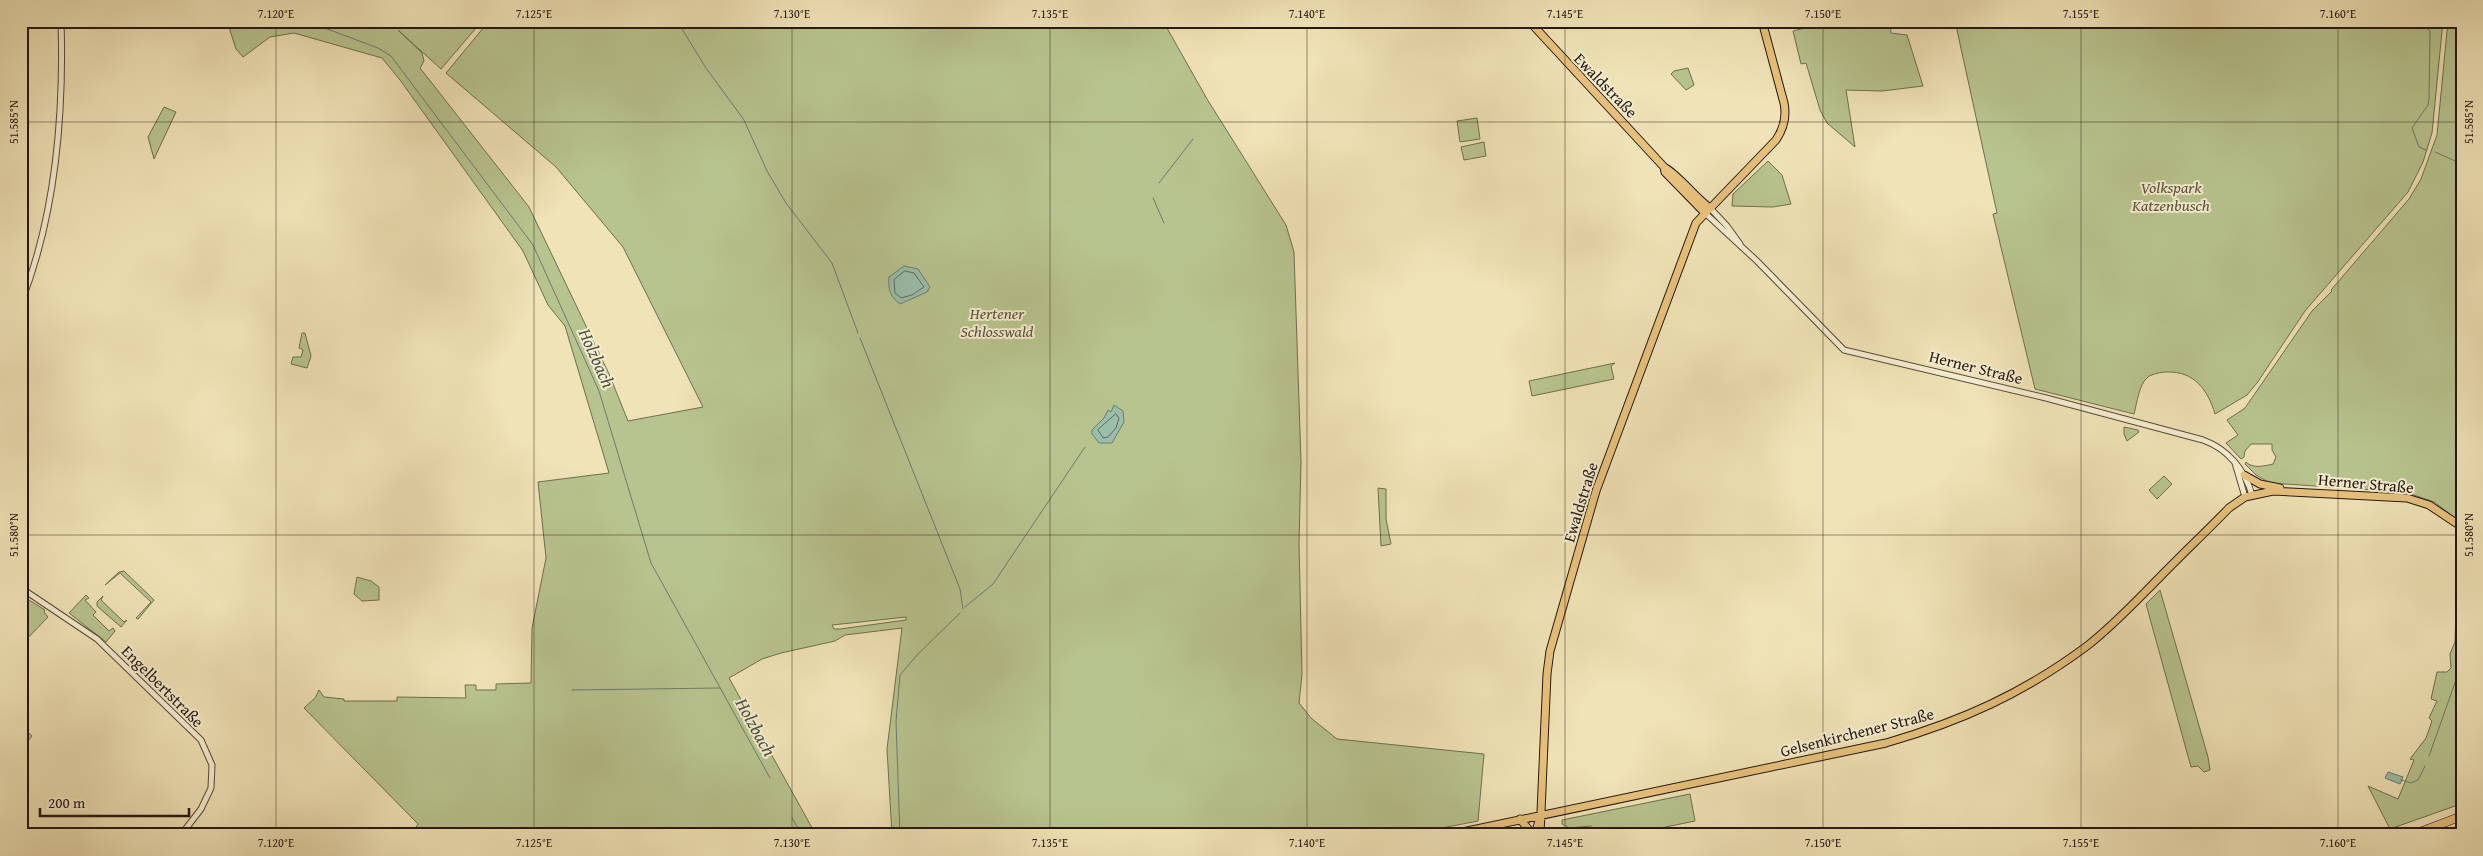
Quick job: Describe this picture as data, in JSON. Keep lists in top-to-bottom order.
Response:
{
  "streets": {
    "main road": ["Ewaldstraße", "Herner Straße", "Gelsenkirchener Straße"],
    "street": ["Engelbertstraße"]
  },
  "crossings": [
    ["Ewaldstraße", "Herner Straße"],
    ["Ewaldstraße", "Gelsenkirchener Straße"],
    ["Herner Straße", "Gelsenkirchener Straße"]
  ],
  "water": ["Holzbach"],
  "parks": ["Volkspark Katzenbusch", "Hertener Schlosswald"],
  "scale_bar": "200 m",
  "coordinates": [
    "7.120°E",
    "7.125°E",
    "7.130°E",
    "7.135°E",
    "7.140°E",
    "7.145°E",
    "7.150°E",
    "7.155°E",
    "7.160°E",
    "51.585°N",
    "51.580°N"
  ]
}
